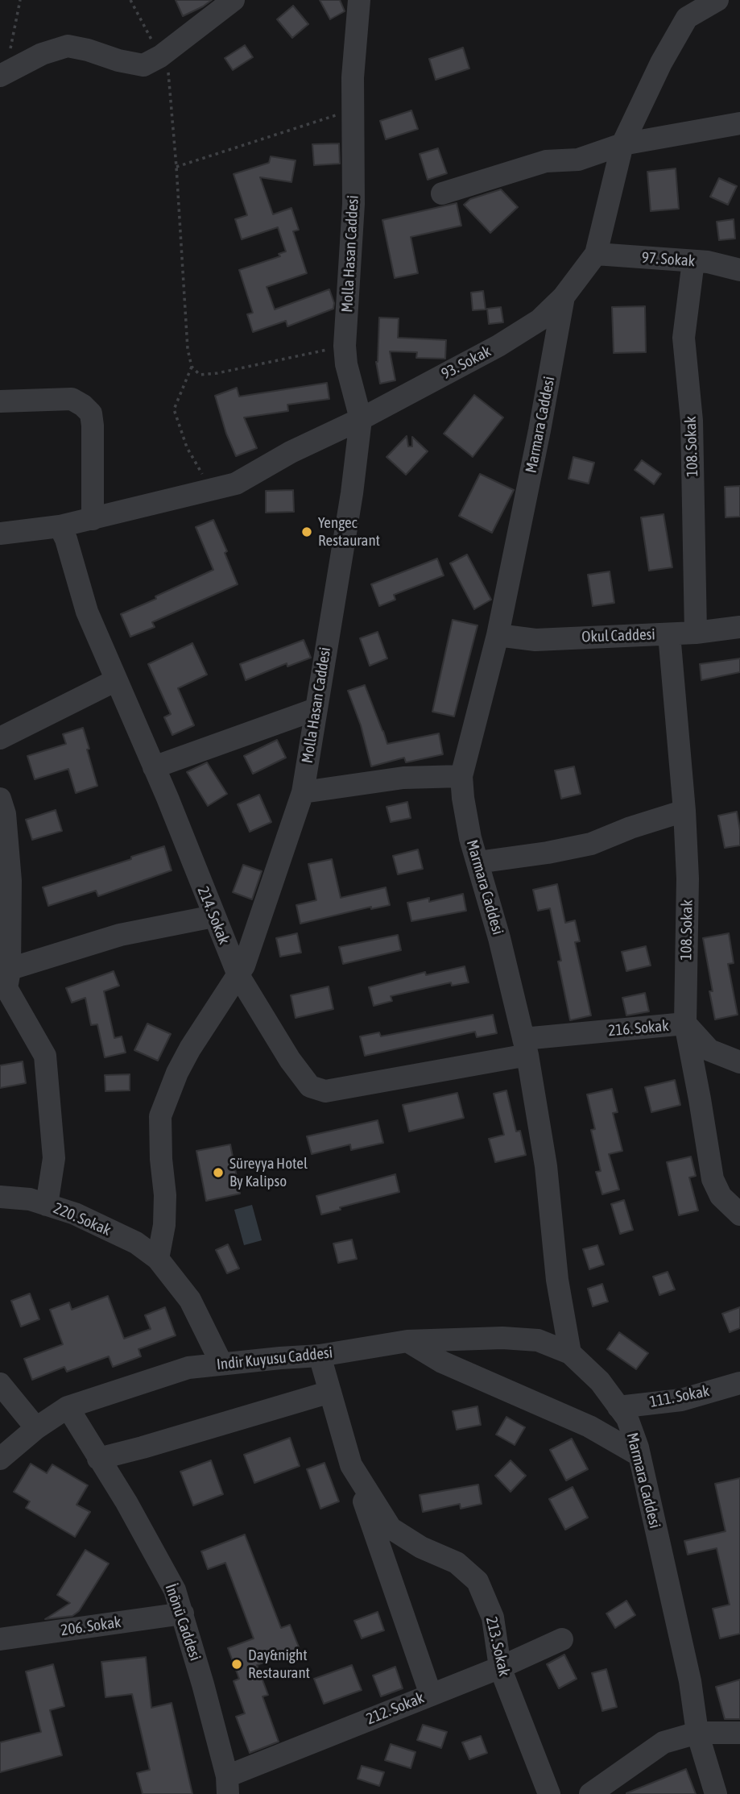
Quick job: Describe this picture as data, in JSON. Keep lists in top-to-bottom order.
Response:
{
  "streets": {
    "street": [
      "Molla Hasan Caddesi",
      "97. Sokak",
      "93. Sokak",
      "Marmara Caddesi",
      "108. Sokak",
      "Okul Caddesi",
      "214. Sokak",
      "216. Sokak",
      "220. Sokak",
      "Indir Kuyusu Caddesi",
      "111. Sokak",
      "İnönü Caddesi",
      "206. Sokak",
      "213. Sokak",
      "212. Sokak"
    ]
  },
  "crossings": [
    ["Molla Hasan Caddesi", "93. Sokak"],
    ["Molla Hasan Caddesi", "214. Sokak"],
    ["Molla Hasan Caddesi", "220. Sokak"],
    ["97. Sokak", "Marmara Caddesi"],
    ["97. Sokak", "108. Sokak"],
    ["93. Sokak", "Marmara Caddesi"],
    ["93. Sokak", "214. Sokak"],
    ["Marmara Caddesi", "Okul Caddesi"],
    ["Marmara Caddesi", "214. Sokak"],
    ["Marmara Caddesi", "216. Sokak"],
    ["Marmara Caddesi", "Indir Kuyusu Caddesi"],
    ["Marmara Caddesi", "111. Sokak"],
    ["108. Sokak", "Okul Caddesi"],
    ["108. Sokak", "216. Sokak"],
    ["214. Sokak", "216. Sokak"],
    ["Indir Kuyusu Caddesi", "İnönü Caddesi"],
    ["Indir Kuyusu Caddesi", "213. Sokak"],
    ["İnönü Caddesi", "206. Sokak"],
    ["İnönü Caddesi", "212. Sokak"],
    ["213. Sokak", "212. Sokak"]
  ],
  "places": ["Yengec Restaurant", "Süreyya Hotel By Kalipso", "Day&night Restaurant"]
}
